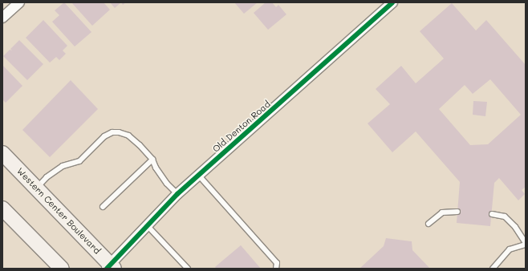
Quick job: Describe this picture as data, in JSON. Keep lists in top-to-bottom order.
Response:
{
  "streets": {
    "main road": ["Western Center Boulevard"],
    "street": ["Old Denton Road"]
  },
  "crossings": [
    ["Old Denton Road", "Western Center Boulevard"]
  ]
}
